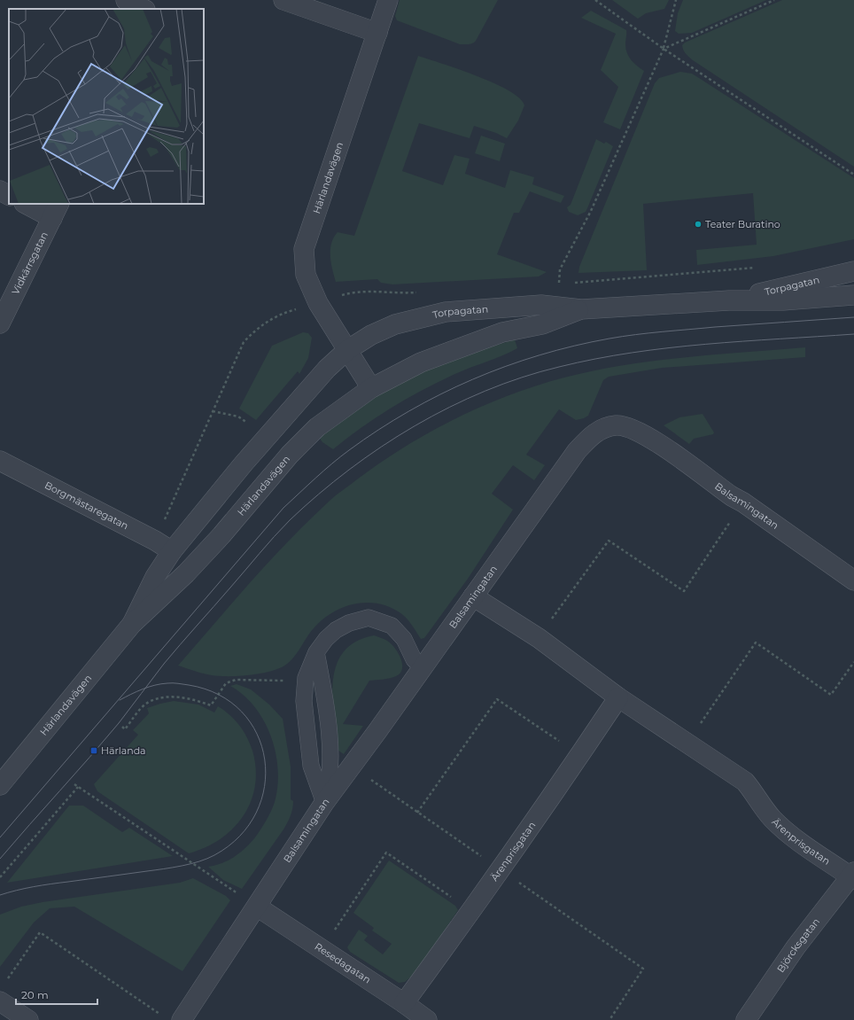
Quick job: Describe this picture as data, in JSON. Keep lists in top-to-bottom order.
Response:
{
  "streets": {
    "street": [
      "Härlandavägen",
      "Vidkärrsgatan",
      "Torpagatan",
      "Borgmästaregatan",
      "Balsamingatan",
      "Ärenprisgatan",
      "Björcksgatan",
      "Resedagatan"
    ]
  },
  "crossings": [
    ["Härlandavägen", "Torpagatan"],
    ["Härlandavägen", "Borgmästaregatan"],
    ["Balsamingatan", "Ärenprisgatan"],
    ["Balsamingatan", "Resedagatan"],
    ["Ärenprisgatan", "Björcksgatan"],
    ["Ärenprisgatan", "Resedagatan"]
  ],
  "places": {
    "other": ["Teater Buratino"],
    "transit": ["Härlanda"]
  },
  "scale_bar": "20 m"
}
